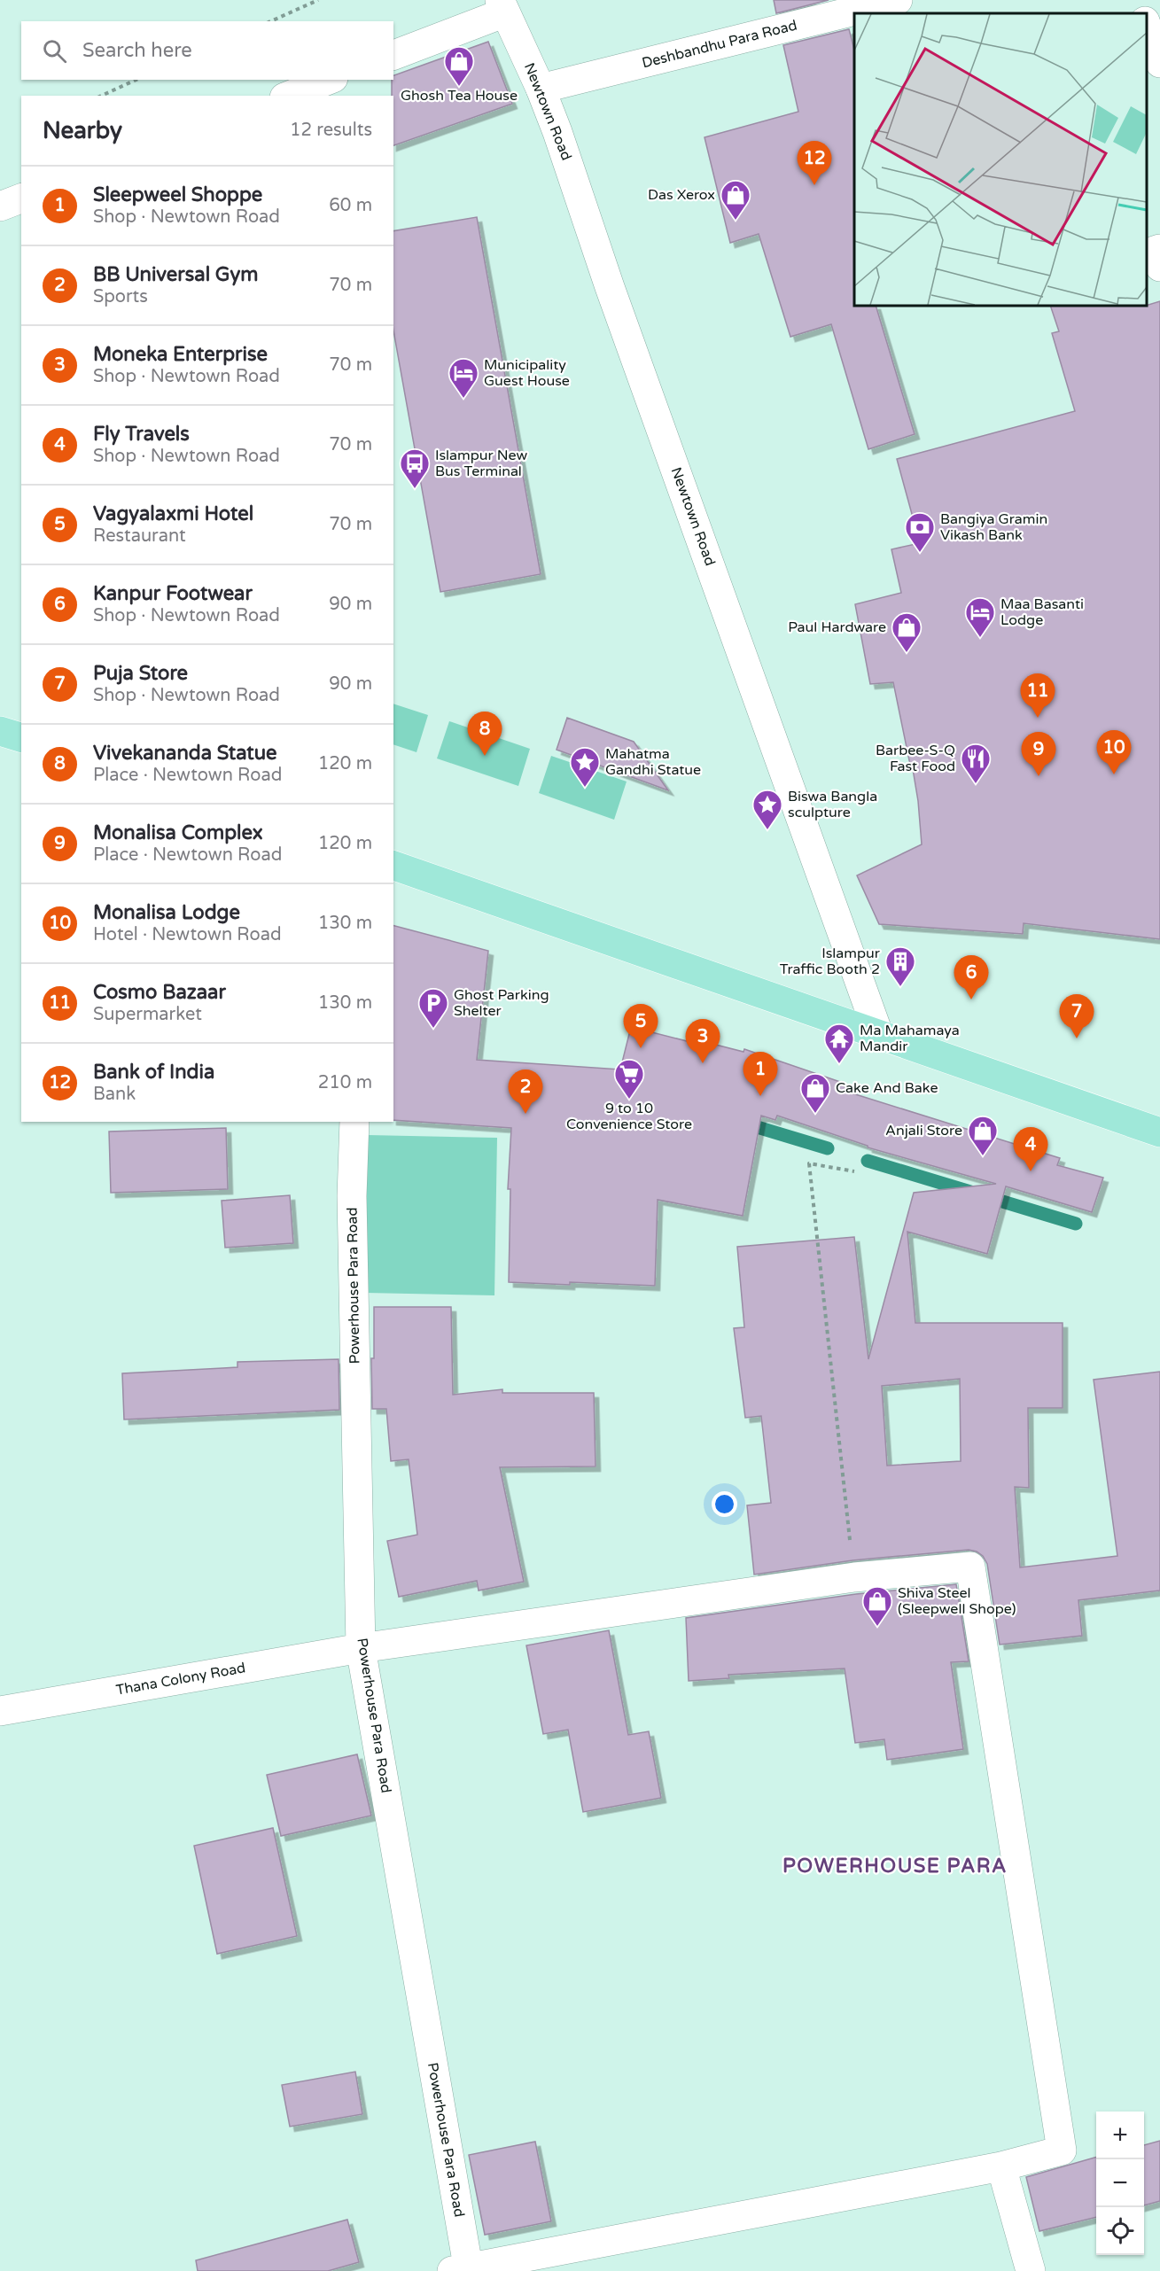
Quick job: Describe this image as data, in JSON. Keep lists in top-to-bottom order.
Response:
{
  "streets": {
    "street": [
      "Deshbandhu Para Road",
      "Newtown Road",
      "Powerhouse Para Road",
      "Thana Colony Road"
    ]
  },
  "crossings": [
    ["Deshbandhu Para Road", "Newtown Road"],
    ["Powerhouse Para Road", "Thana Colony Road"]
  ],
  "districts": ["POWERHOUSE PARA"],
  "places": {
    "shop": [
      "Ghosh Tea House",
      "Das Xerox",
      "Paul Hardware",
      "Cake And Bake",
      "Anjali Store",
      "Shiva Steel (Sleepwell Shope)"
    ],
    "hotel": ["Municipality Guest House", "Maa Basanti Lodge"],
    "bus stop": ["Islampur New Bus Terminal"],
    "bank": ["Bangiya Gramin Vikash Bank"],
    "restaurant": ["Barbee-S-Q Fast Food"],
    "place": ["Mahatma Gandhi Statue", "Biswa Bangla sculpture"],
    "building": ["Islampur Traffic Booth 2"],
    "parking": ["Ghost Parking Shelter"],
    "temple": ["Ma Mahamaya Mandir"],
    "supermarket": ["9 to 10 Convenience Store"]
  },
  "page": {
    "search": "Search here",
    "heading": ["Nearby", "12 results"],
    "pins": [
      "12",
      "11",
      "8",
      "10",
      "9",
      "6",
      "7",
      "5",
      "3",
      "1",
      "2",
      "4"
    ],
    "list": [
      {
        "mark": "1",
        "name": "Sleepweel Shoppe",
        "note": "Shop · Newtown Road",
        "value": "60 m"
      },
      {
        "mark": "2",
        "name": "BB Universal Gym",
        "note": "Sports",
        "value": "70 m"
      },
      {
        "mark": "3",
        "name": "Moneka Enterprise",
        "note": "Shop · Newtown Road",
        "value": "70 m"
      },
      {
        "mark": "4",
        "name": "Fly Travels",
        "note": "Shop · Newtown Road",
        "value": "70 m"
      },
      {
        "mark": "5",
        "name": "Vagyalaxmi Hotel",
        "note": "Restaurant",
        "value": "70 m"
      },
      {
        "mark": "6",
        "name": "Kanpur Footwear",
        "note": "Shop · Newtown Road",
        "value": "90 m"
      },
      {
        "mark": "7",
        "name": "Puja Store",
        "note": "Shop · Newtown Road",
        "value": "90 m"
      },
      {
        "mark": "8",
        "name": "Vivekananda Statue",
        "note": "Place · Newtown Road",
        "value": "120 m"
      },
      {
        "mark": "9",
        "name": "Monalisa Complex",
        "note": "Place · Newtown Road",
        "value": "120 m"
      },
      {
        "mark": "10",
        "name": "Monalisa Lodge",
        "note": "Hotel · Newtown Road",
        "value": "130 m"
      },
      {
        "mark": "11",
        "name": "Cosmo Bazaar",
        "note": "Supermarket",
        "value": "130 m"
      },
      {
        "mark": "12",
        "name": "Bank of India",
        "note": "Bank",
        "value": "210 m"
      }
    ],
    "map_buttons": ["+", "−"]
  }
}
